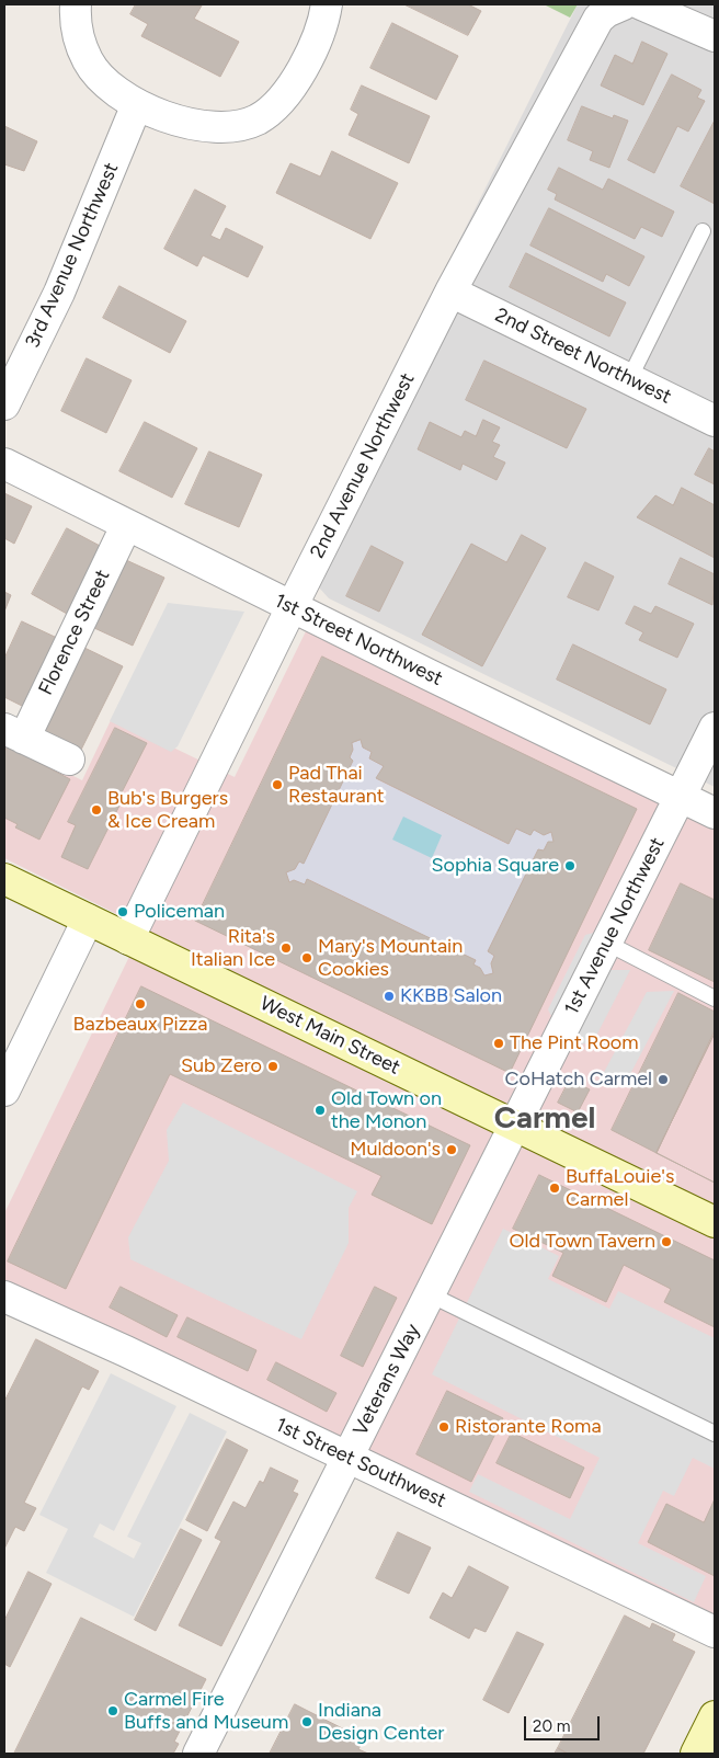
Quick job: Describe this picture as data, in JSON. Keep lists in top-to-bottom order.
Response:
{
  "streets": {
    "main road": ["West Main Street"],
    "street": [
      "3rd Avenue Northwest",
      "2nd Street Northwest",
      "2nd Avenue Northwest",
      "Florence Street",
      "1st Street Northwest",
      "1st Avenue Northwest",
      "Veterans Way",
      "1st Street Southwest"
    ]
  },
  "crossings": [
    ["2nd Street Northwest", "2nd Avenue Northwest"],
    ["2nd Avenue Northwest", "1st Street Northwest"],
    ["2nd Avenue Northwest", "West Main Street"],
    ["Florence Street", "1st Street Northwest"],
    ["1st Street Northwest", "1st Avenue Northwest"],
    ["1st Avenue Northwest", "West Main Street"],
    ["1st Avenue Northwest", "Veterans Way"],
    ["West Main Street", "Veterans Way"],
    ["Veterans Way", "1st Street Southwest"]
  ],
  "districts": ["Carmel"],
  "places": [
    "Pad Thai Restaurant",
    "Bub's Burgers & Ice Cream",
    "Sophia Square",
    "Policeman",
    "Rita's Italian Ice",
    "Mary's Mountain Cookies",
    "KKBB Salon",
    "Bazbeaux Pizza",
    "The Pint Room",
    "Sub Zero",
    "CoHatch Carmel",
    "Old Town on the Monon",
    "Muldoon's",
    "BuffaLouie's Carmel",
    "Old Town Tavern",
    "Ristorante Roma",
    "Carmel Fire Buffs and Museum",
    "Indiana Design Center"
  ],
  "scale_bar": "20 m"
}
